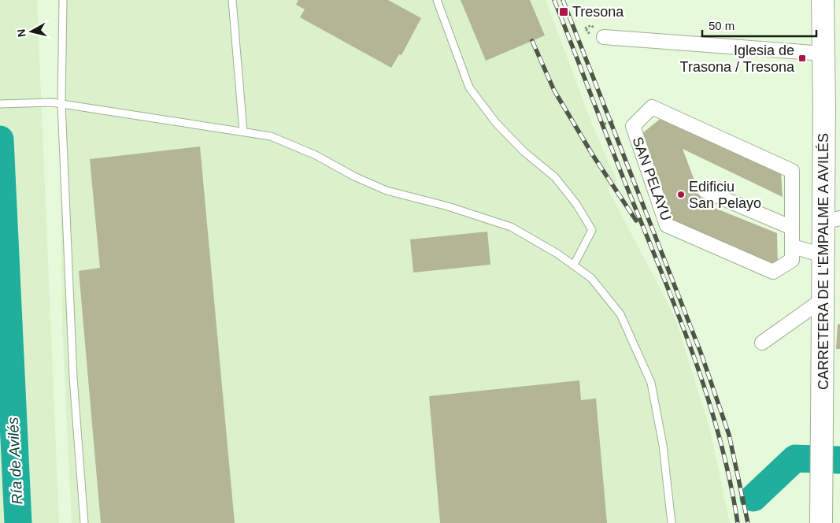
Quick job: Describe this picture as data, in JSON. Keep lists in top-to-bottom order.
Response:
{
  "streets": {
    "main road": ["CARRETERA DE L'EMPALME A AVILÉS"],
    "street": ["SAN PELAYU"]
  },
  "water": ["Ría de Avilés"],
  "places": {
    "transit": ["Tresona", "Iglesia de Trasona / Tresona"],
    "other": ["Edificiu San Pelayo"]
  },
  "scale_bar": "50 m",
  "north": "left"
}
